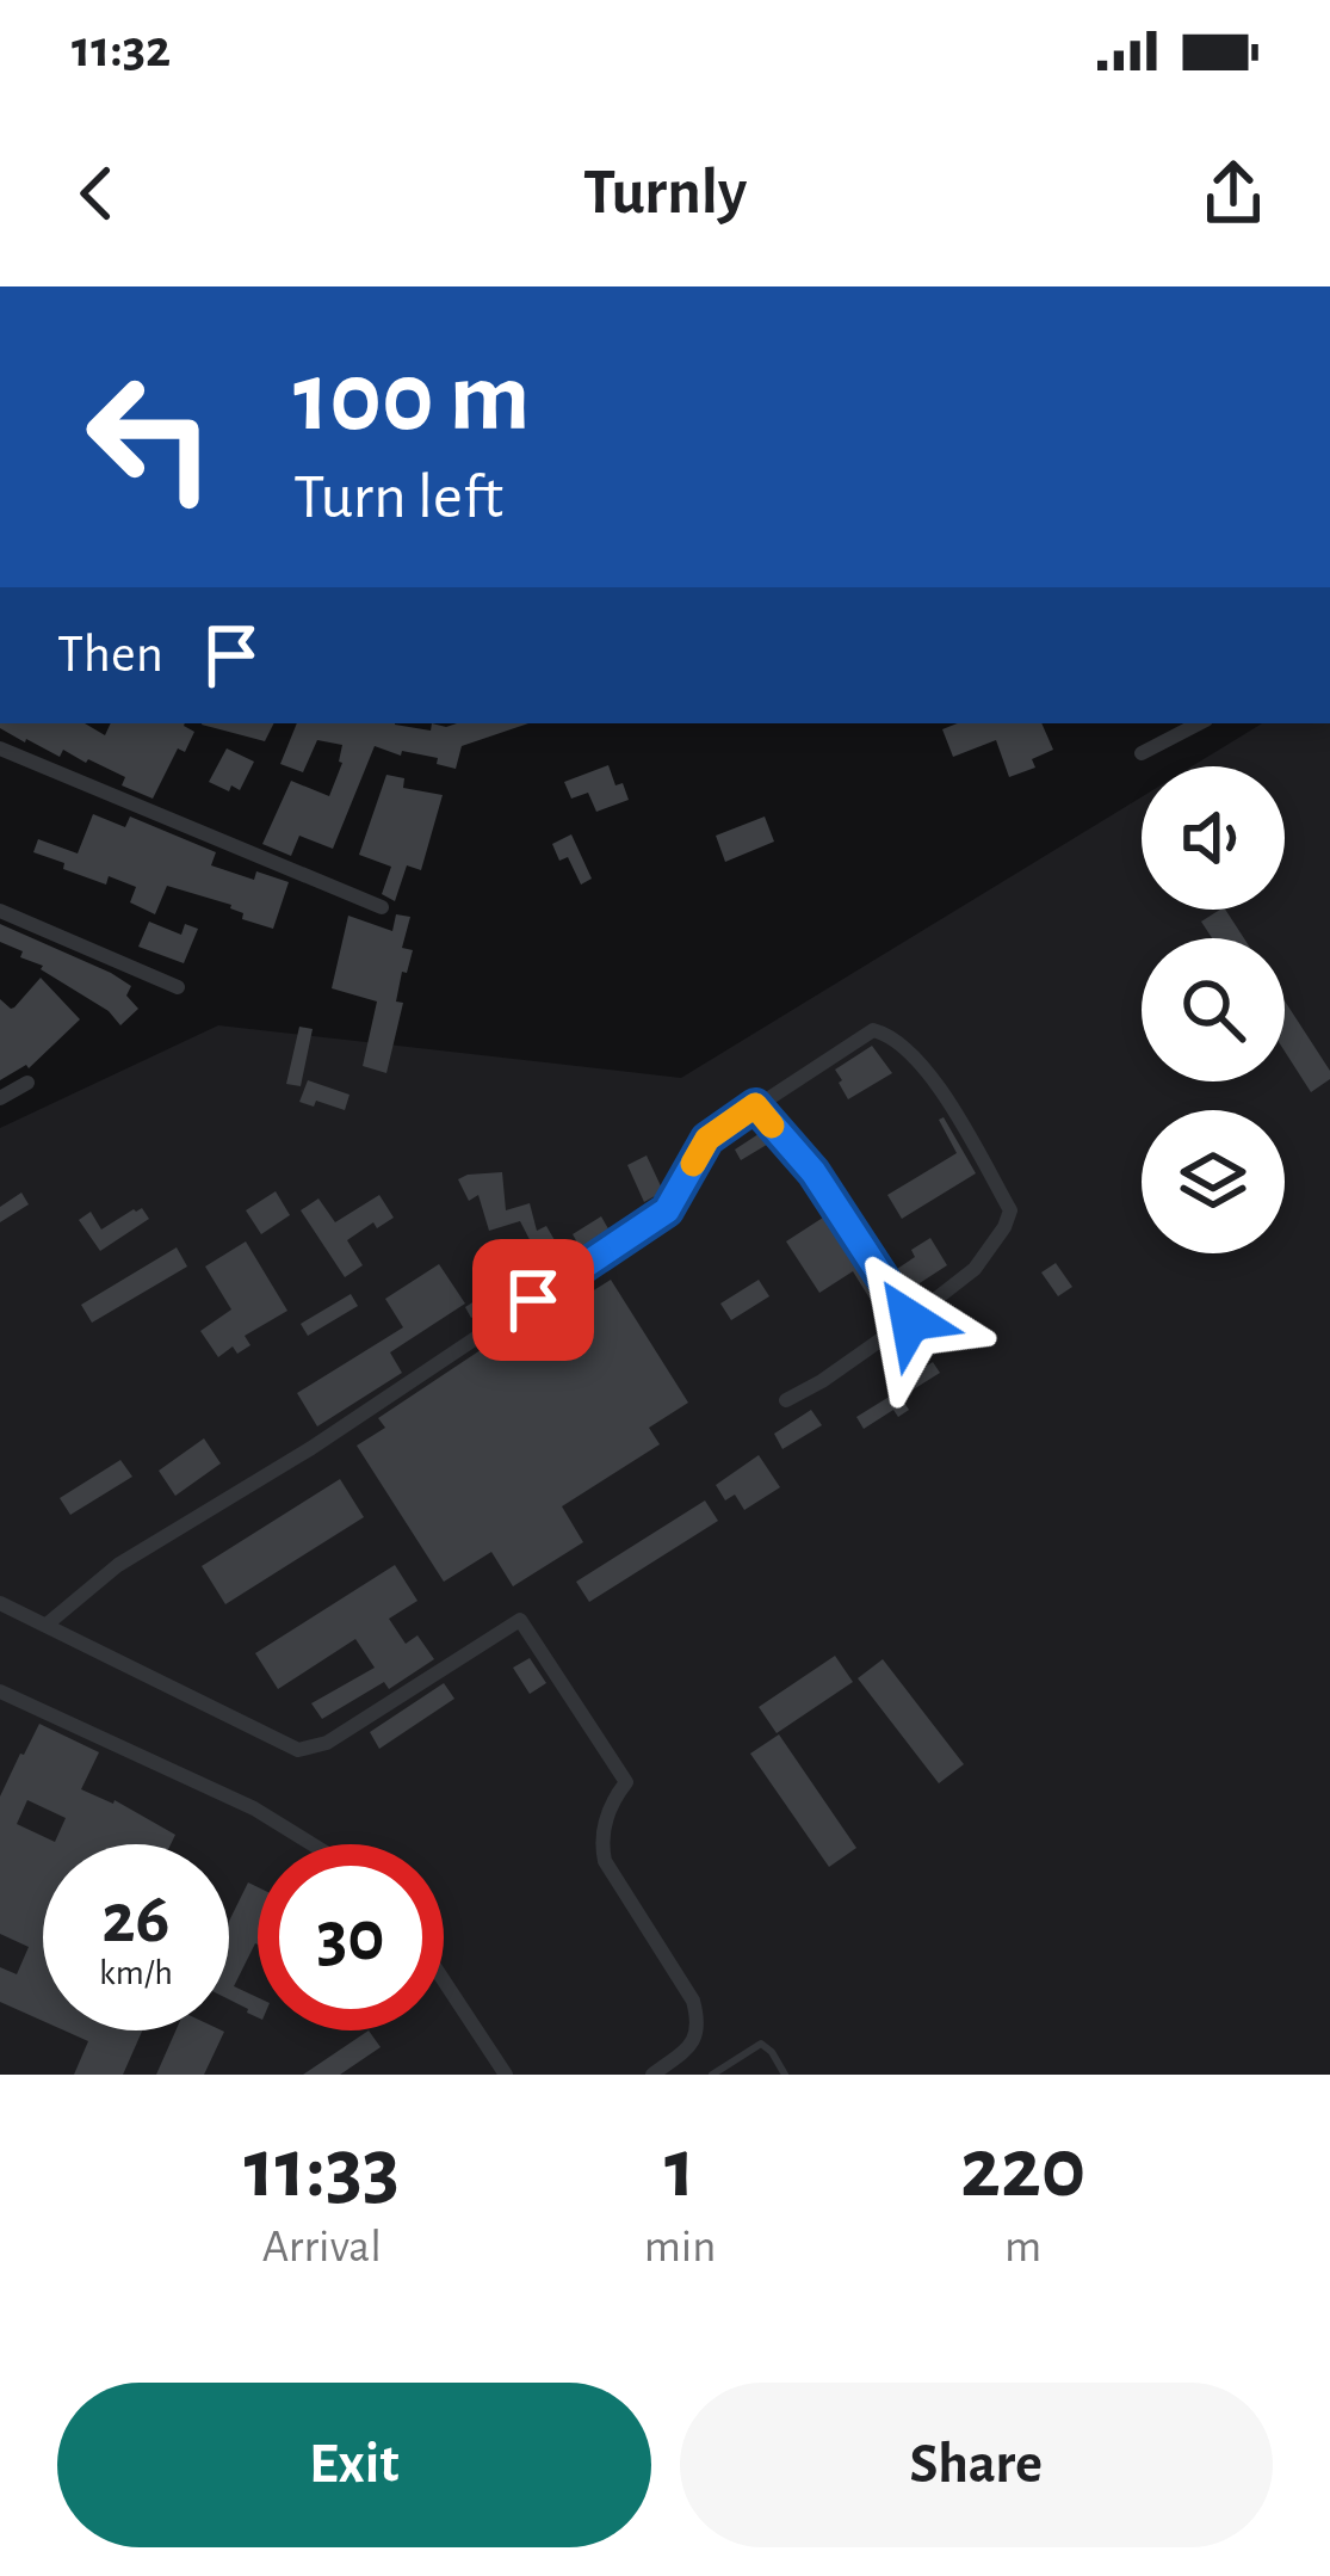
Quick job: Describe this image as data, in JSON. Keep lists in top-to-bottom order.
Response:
{
  "page": {
    "status": "11:32",
    "header": "Turnly",
    "turn": ["100 m", "Turn left"],
    "then": "Then",
    "speed": "26 km/h",
    "limit": "30",
    "eta": [
      "11:33",
      "Arrival",
      "1",
      "min",
      "220",
      "m"
    ],
    "buttons": ["Exit", "Share"]
  }
}
